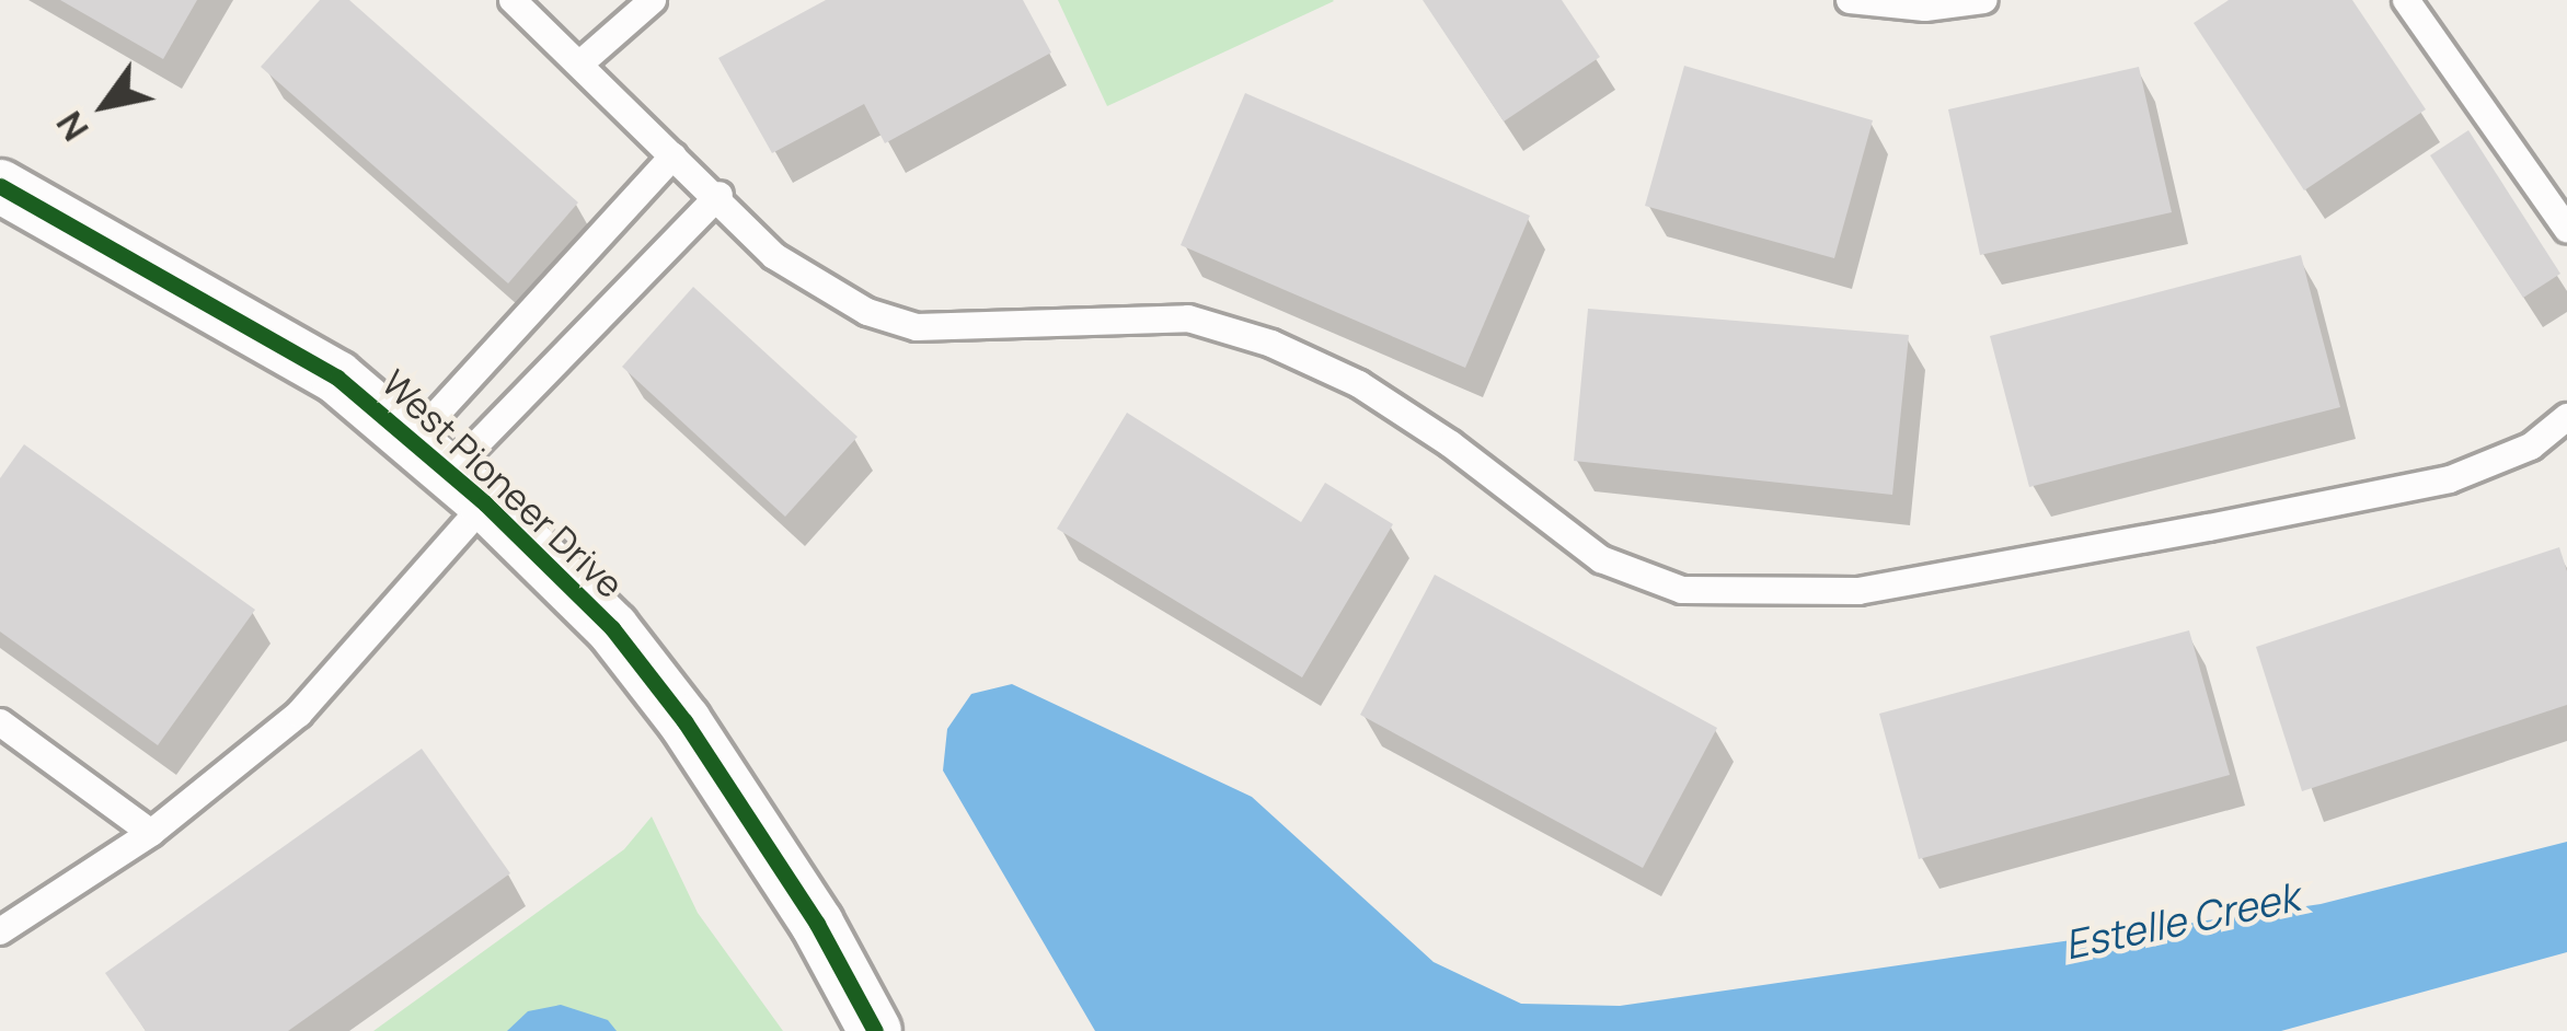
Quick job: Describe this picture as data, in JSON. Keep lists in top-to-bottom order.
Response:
{
  "streets": {
    "street": ["West Pioneer Drive"]
  },
  "water": ["Estelle Creek"],
  "north": "bottom left"
}
